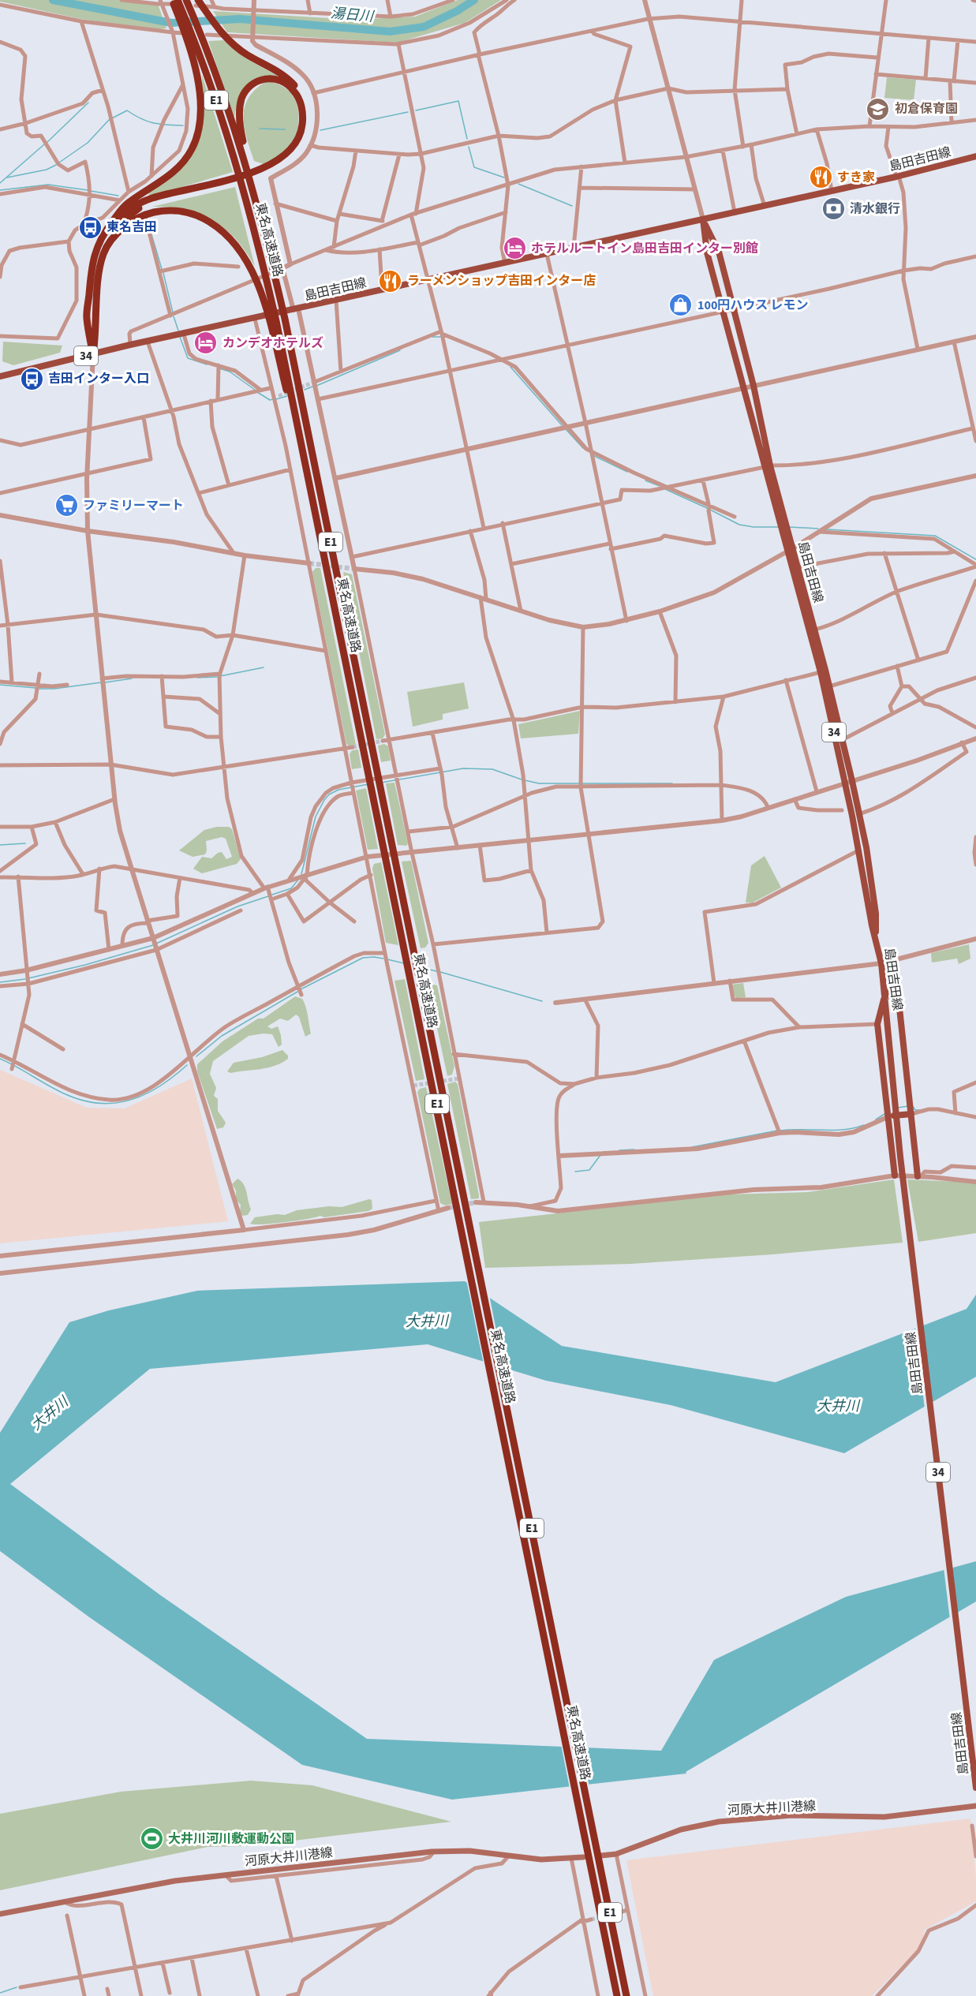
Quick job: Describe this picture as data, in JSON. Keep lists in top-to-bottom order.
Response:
{
  "streets": {
    "highway": ["E1", "東名高速道路"],
    "main road": ["島田吉田線", "34", "河原大井川港線"]
  },
  "crossings": [
    ["E1", "東名高速道路"]
  ],
  "water": ["湯日川", "大井川"],
  "places": {
    "school or university": ["初倉保育園"],
    "restaurant": ["すき家", "ラーメンショップ吉田インター店"],
    "bank": ["清水銀行"],
    "bus stop": ["東名吉田", "吉田インター入口"],
    "hotel": ["ホテルルートイン島田吉田インター別館", "カンデオホテルズ"],
    "shop": ["100円ハウス レモン"],
    "supermarket": ["ファミリーマート"],
    "sports": ["大井川河川敷運動公園"]
  }
}
